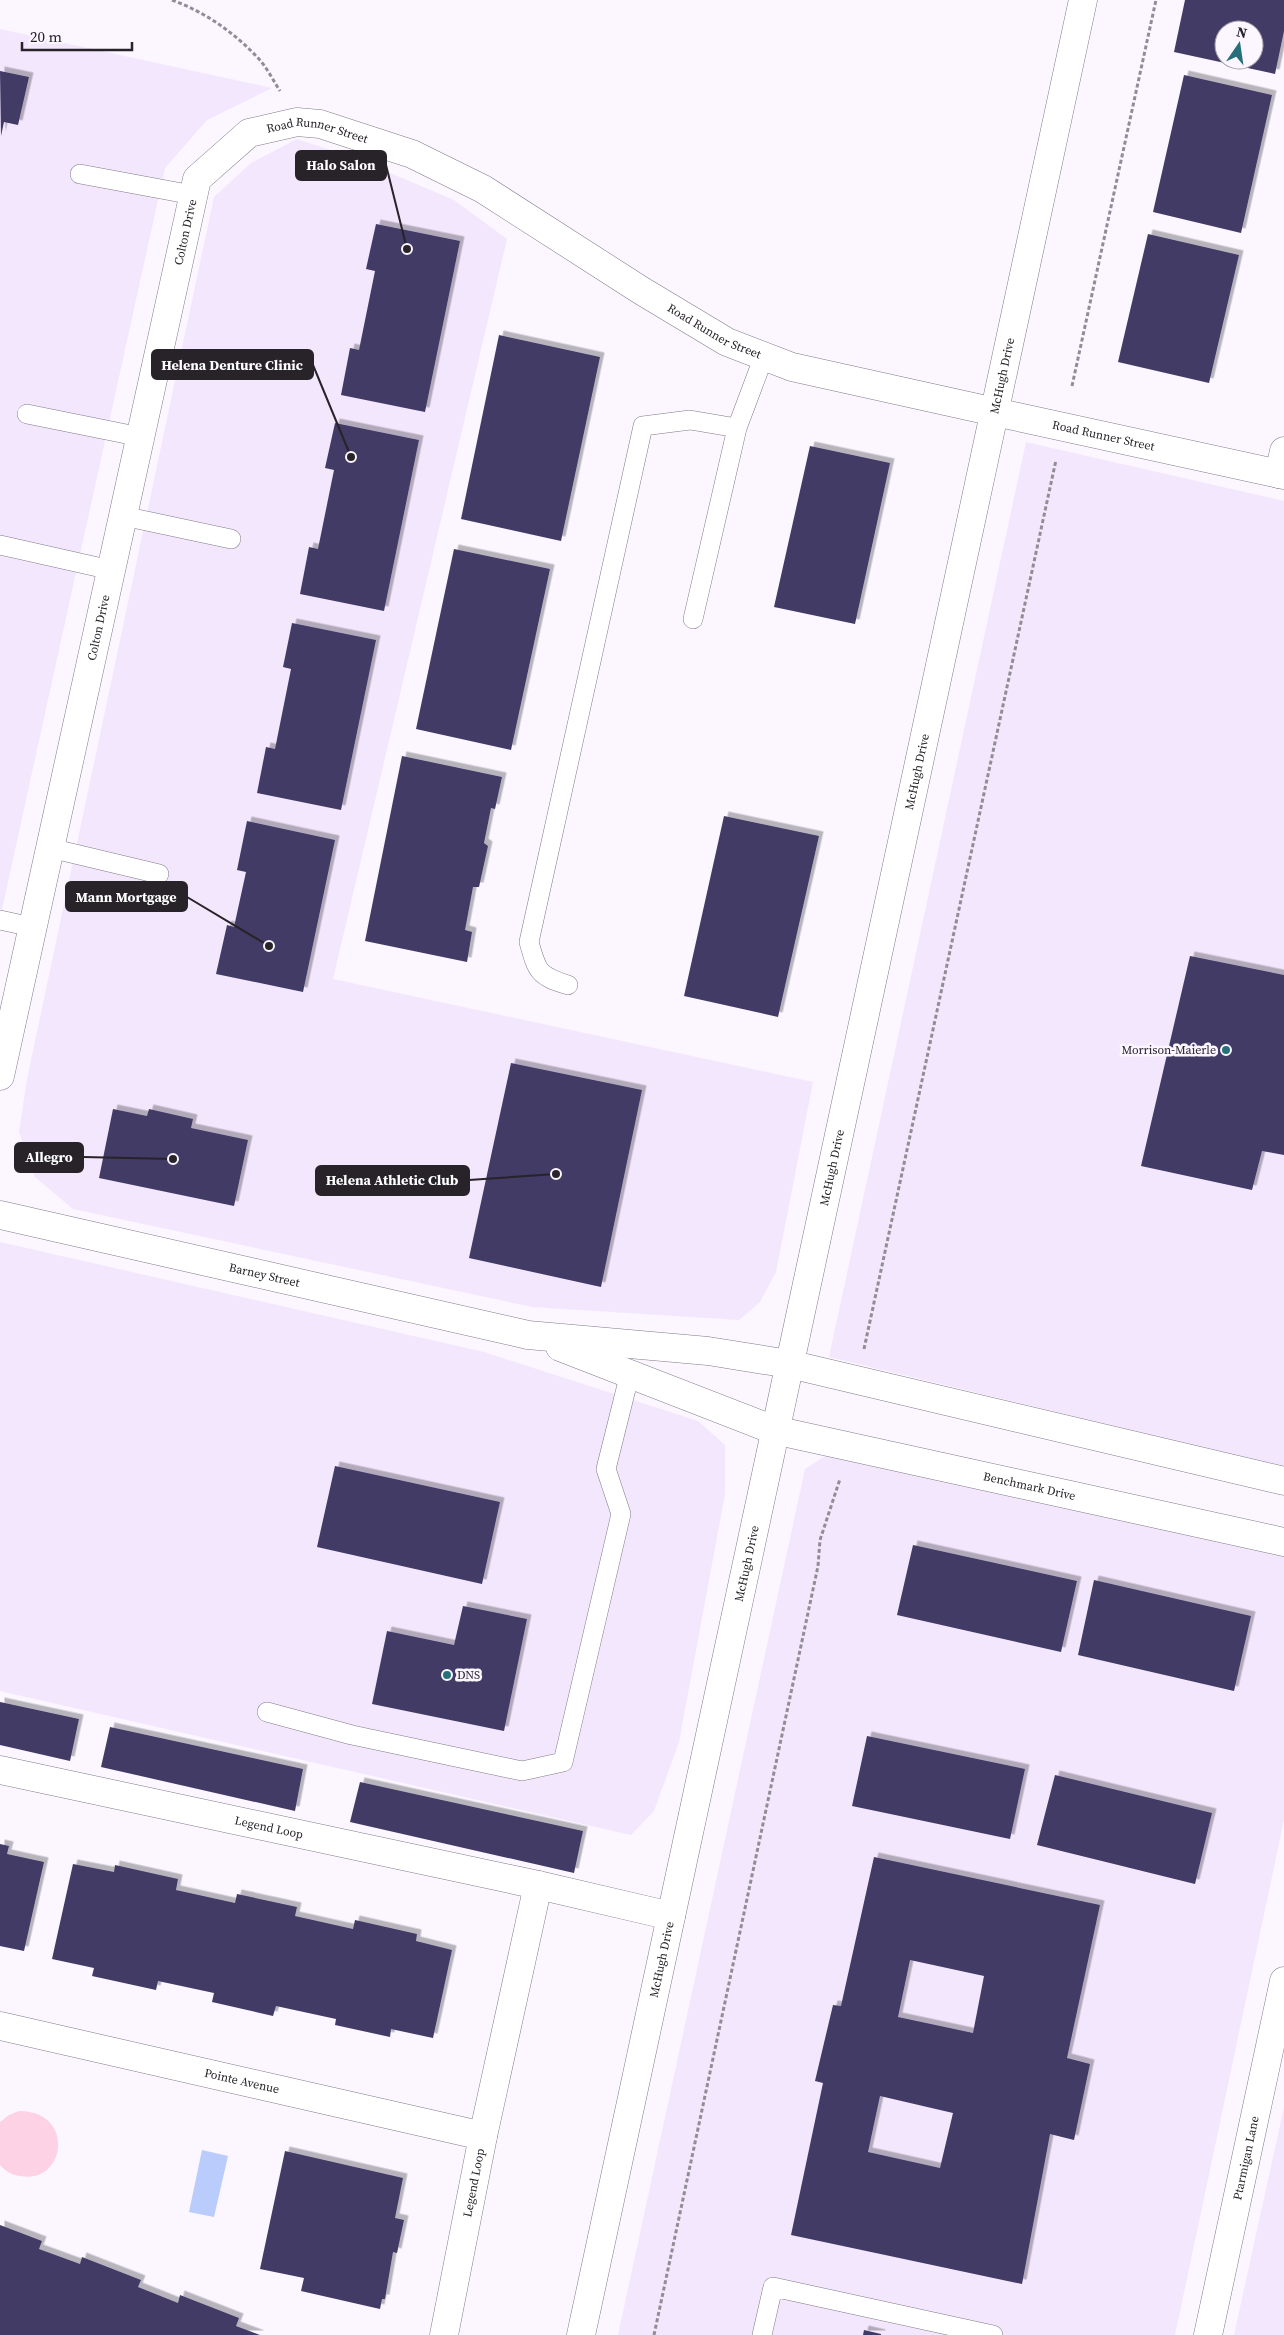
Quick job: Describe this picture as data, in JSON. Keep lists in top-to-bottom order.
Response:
{
  "streets": {
    "street": [
      "Road Runner Street",
      "Colton Drive",
      "McHugh Drive",
      "Barney Street",
      "Benchmark Drive",
      "Legend Loop",
      "Pointe Avenue",
      "Ptarmigan Lane"
    ]
  },
  "crossings": [
    ["Road Runner Street", "Colton Drive"],
    ["Road Runner Street", "McHugh Drive"],
    ["McHugh Drive", "Benchmark Drive"],
    ["McHugh Drive", "Legend Loop"],
    ["Barney Street", "Benchmark Drive"],
    ["Legend Loop", "Pointe Avenue"]
  ],
  "places": [
    "Halo Salon",
    "Helena Denture Clinic",
    "Mann Mortgage",
    "Morrison-Maierle",
    "Allegro",
    "Helena Athletic Club",
    "DNS"
  ],
  "scale_bar": "20 m",
  "north": "top"
}
